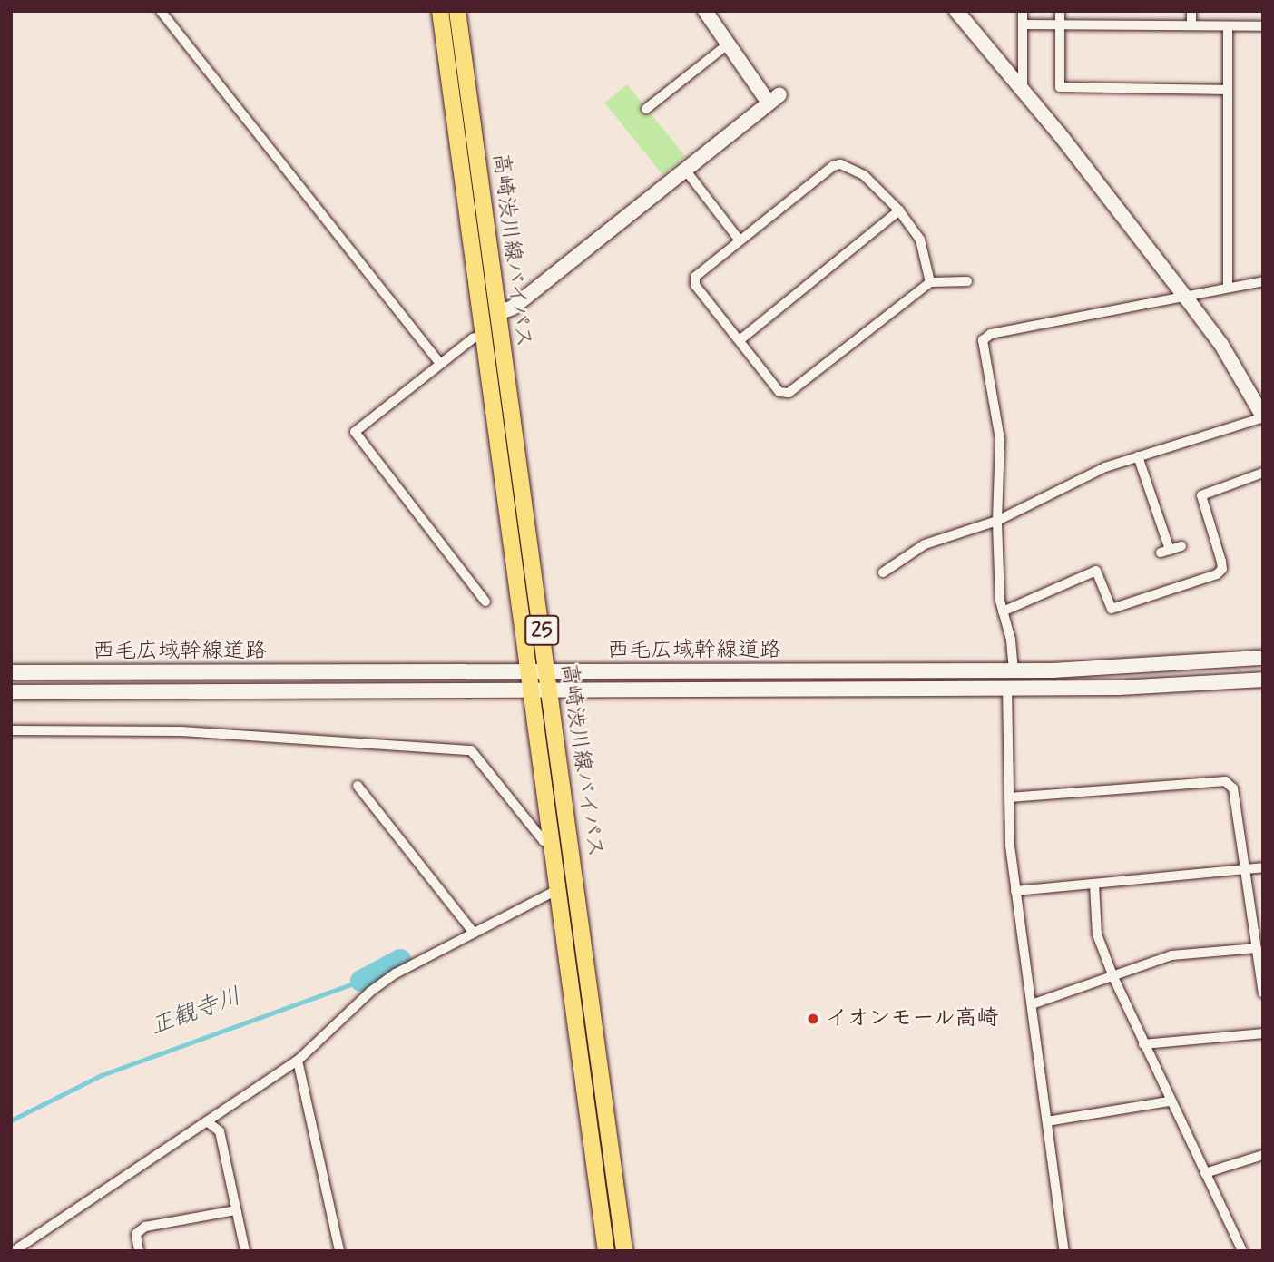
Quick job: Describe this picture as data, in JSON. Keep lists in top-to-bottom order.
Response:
{
  "streets": {
    "main road": ["高崎渋川線バイパス", "25"],
    "street": ["西毛広域幹線道路"]
  },
  "crossings": [
    ["高崎渋川線バイパス", "西毛広域幹線道路"]
  ],
  "water": ["正観寺川"],
  "places": ["イオンモール高崎"]
}
